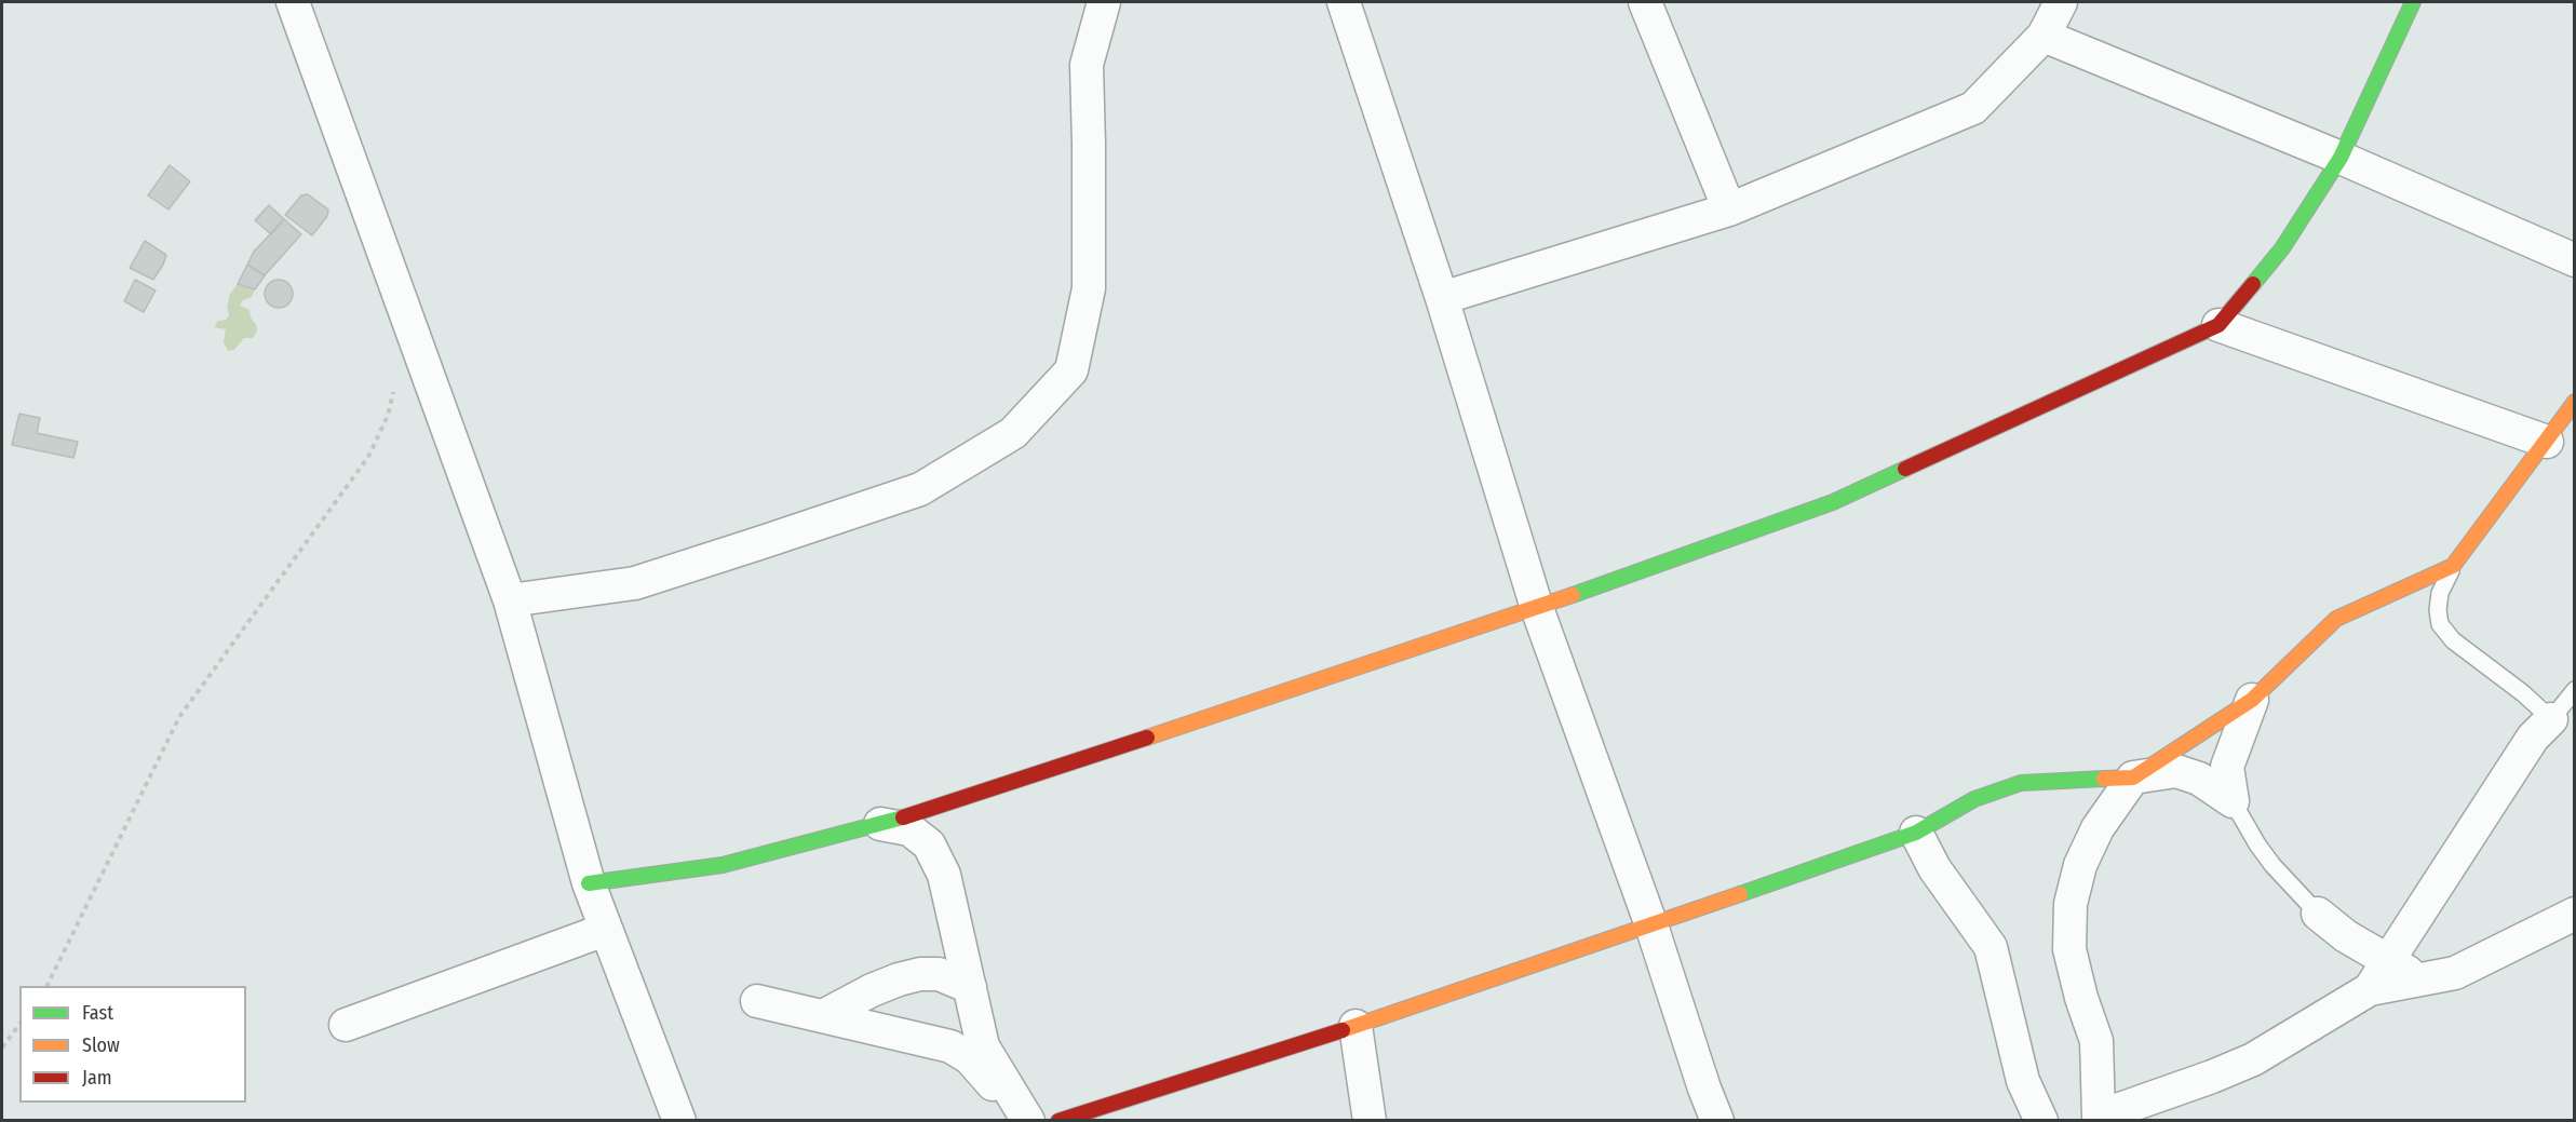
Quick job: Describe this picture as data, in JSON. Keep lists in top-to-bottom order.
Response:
{
  "legend": ["Fast", "Slow", "Jam"]
}
